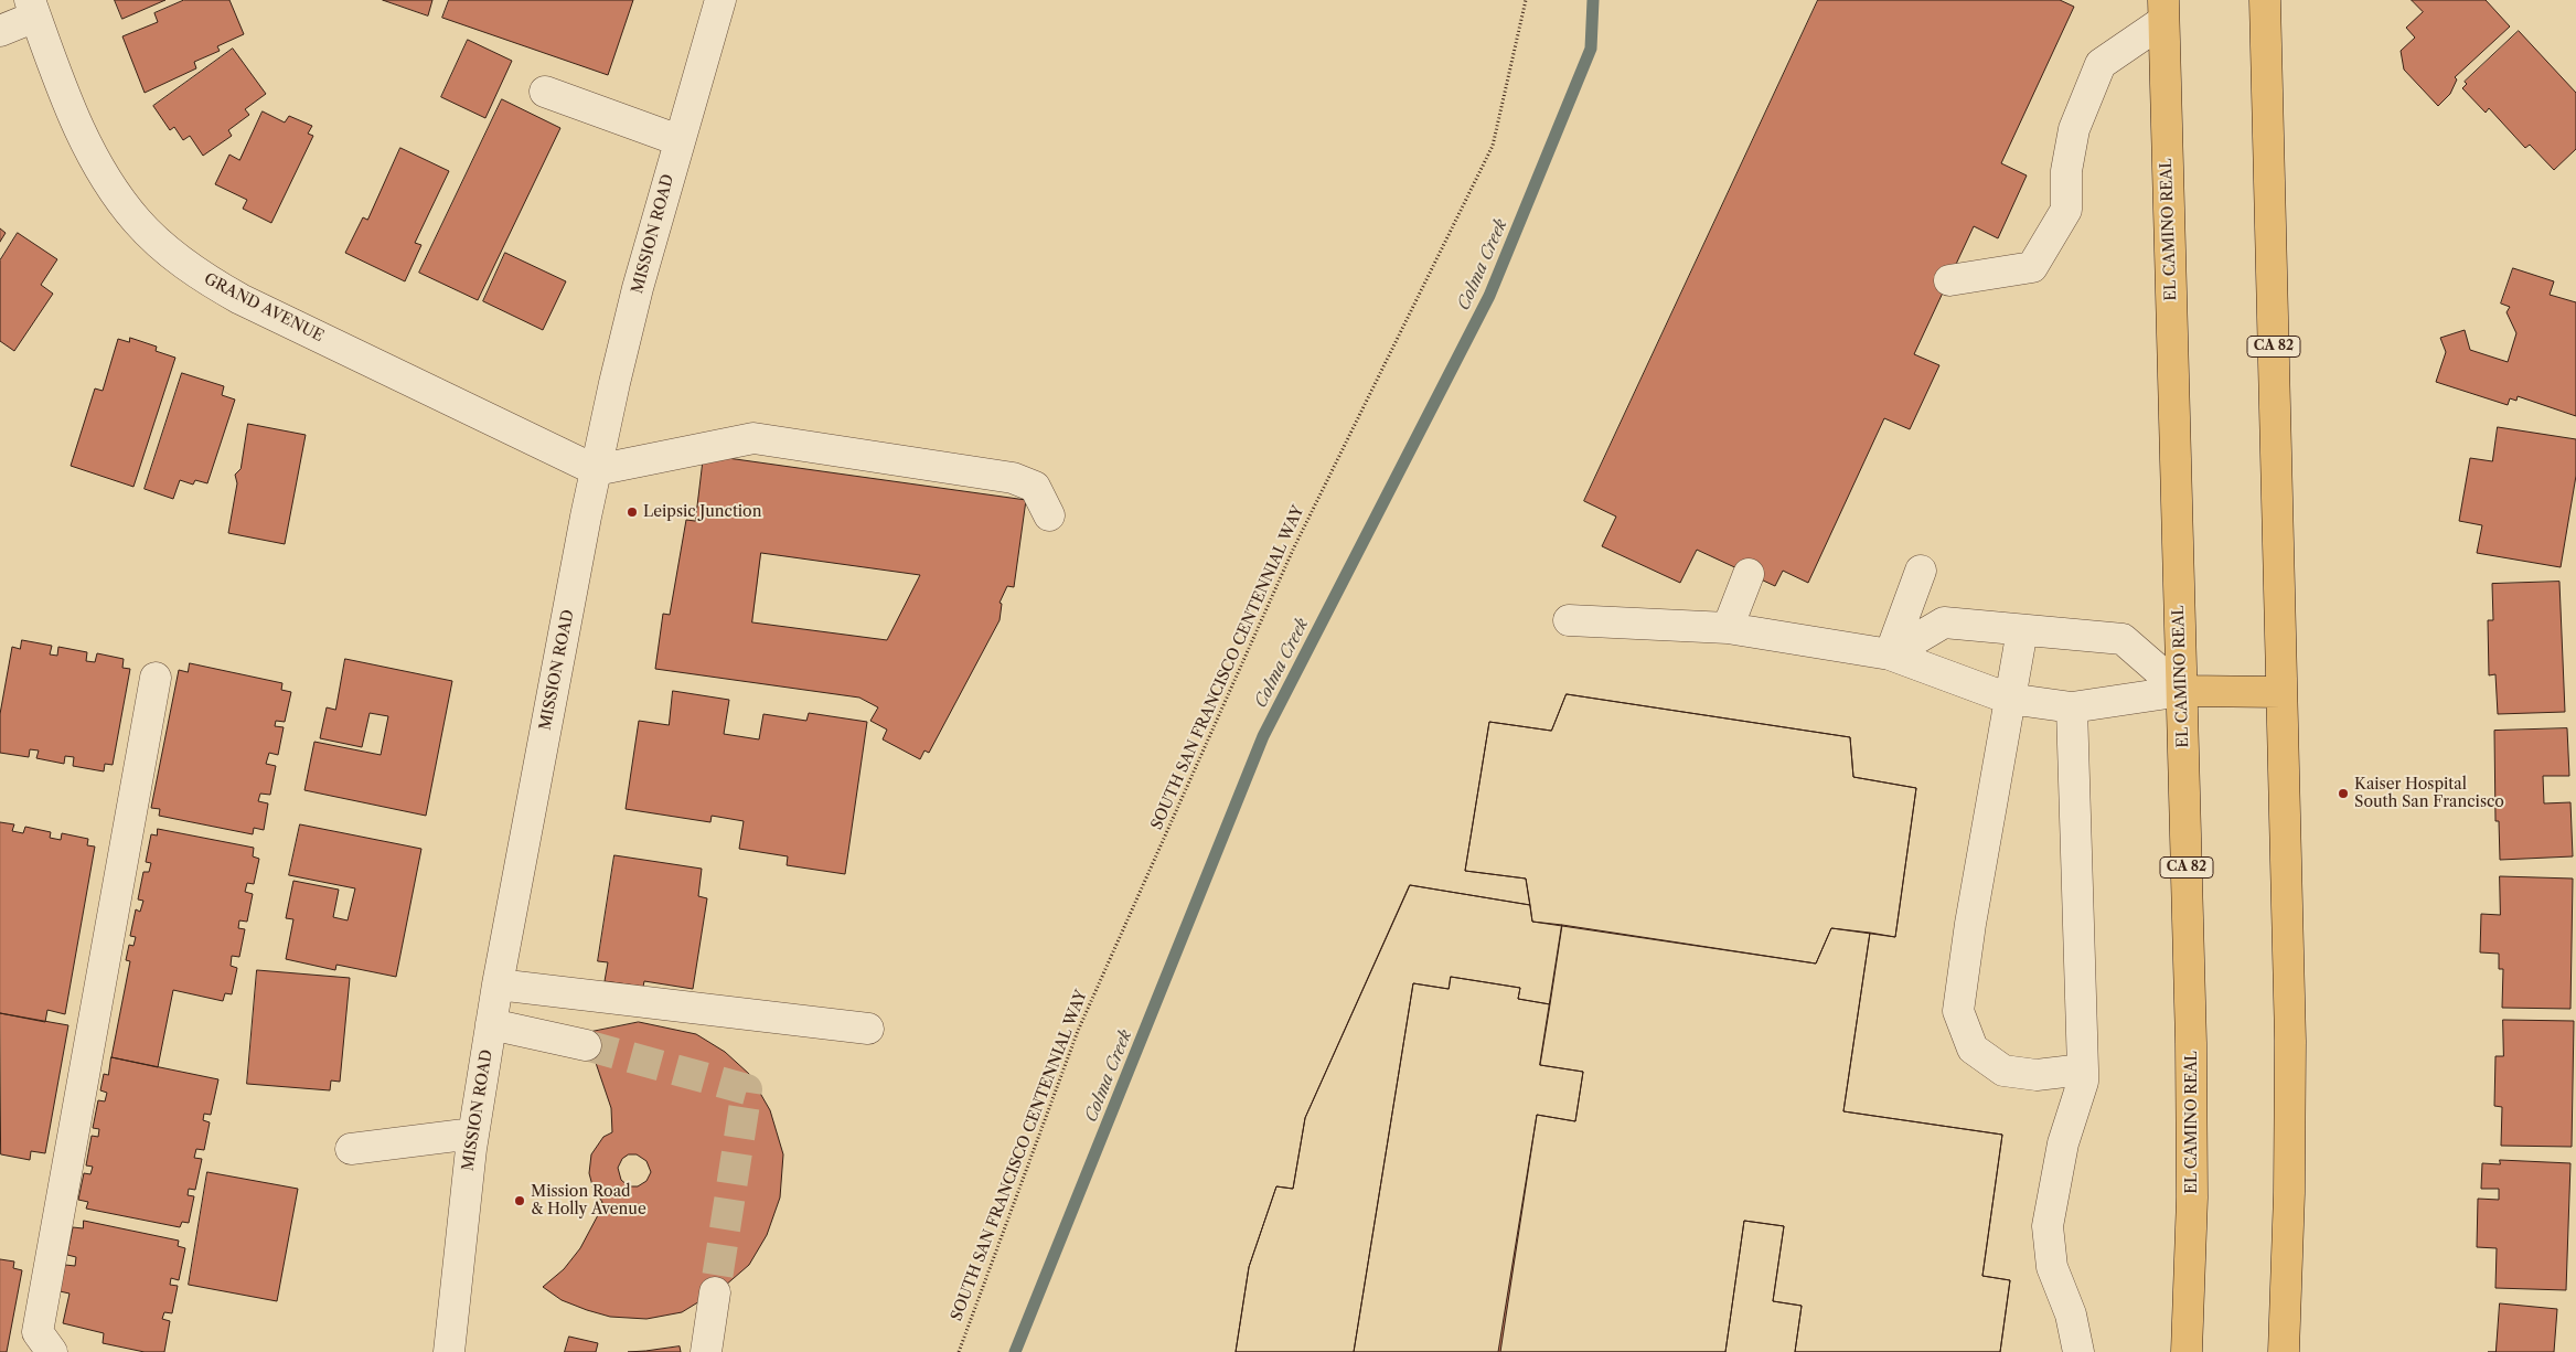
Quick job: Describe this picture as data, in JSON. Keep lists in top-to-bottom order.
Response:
{
  "streets": {
    "main road": ["EL CAMINO REAL", "CA 82"],
    "street": ["MISSION ROAD", "GRAND AVENUE"],
    "path": ["SOUTH SAN FRANCISCO CENTENNIAL WAY"]
  },
  "crossings": [
    ["MISSION ROAD", "GRAND AVENUE"]
  ],
  "water": ["Colma Creek"],
  "places": ["Leipsic Junction", "Kaiser Hospital South San Francisco", "Mission Road & Holly Avenue"]
}
